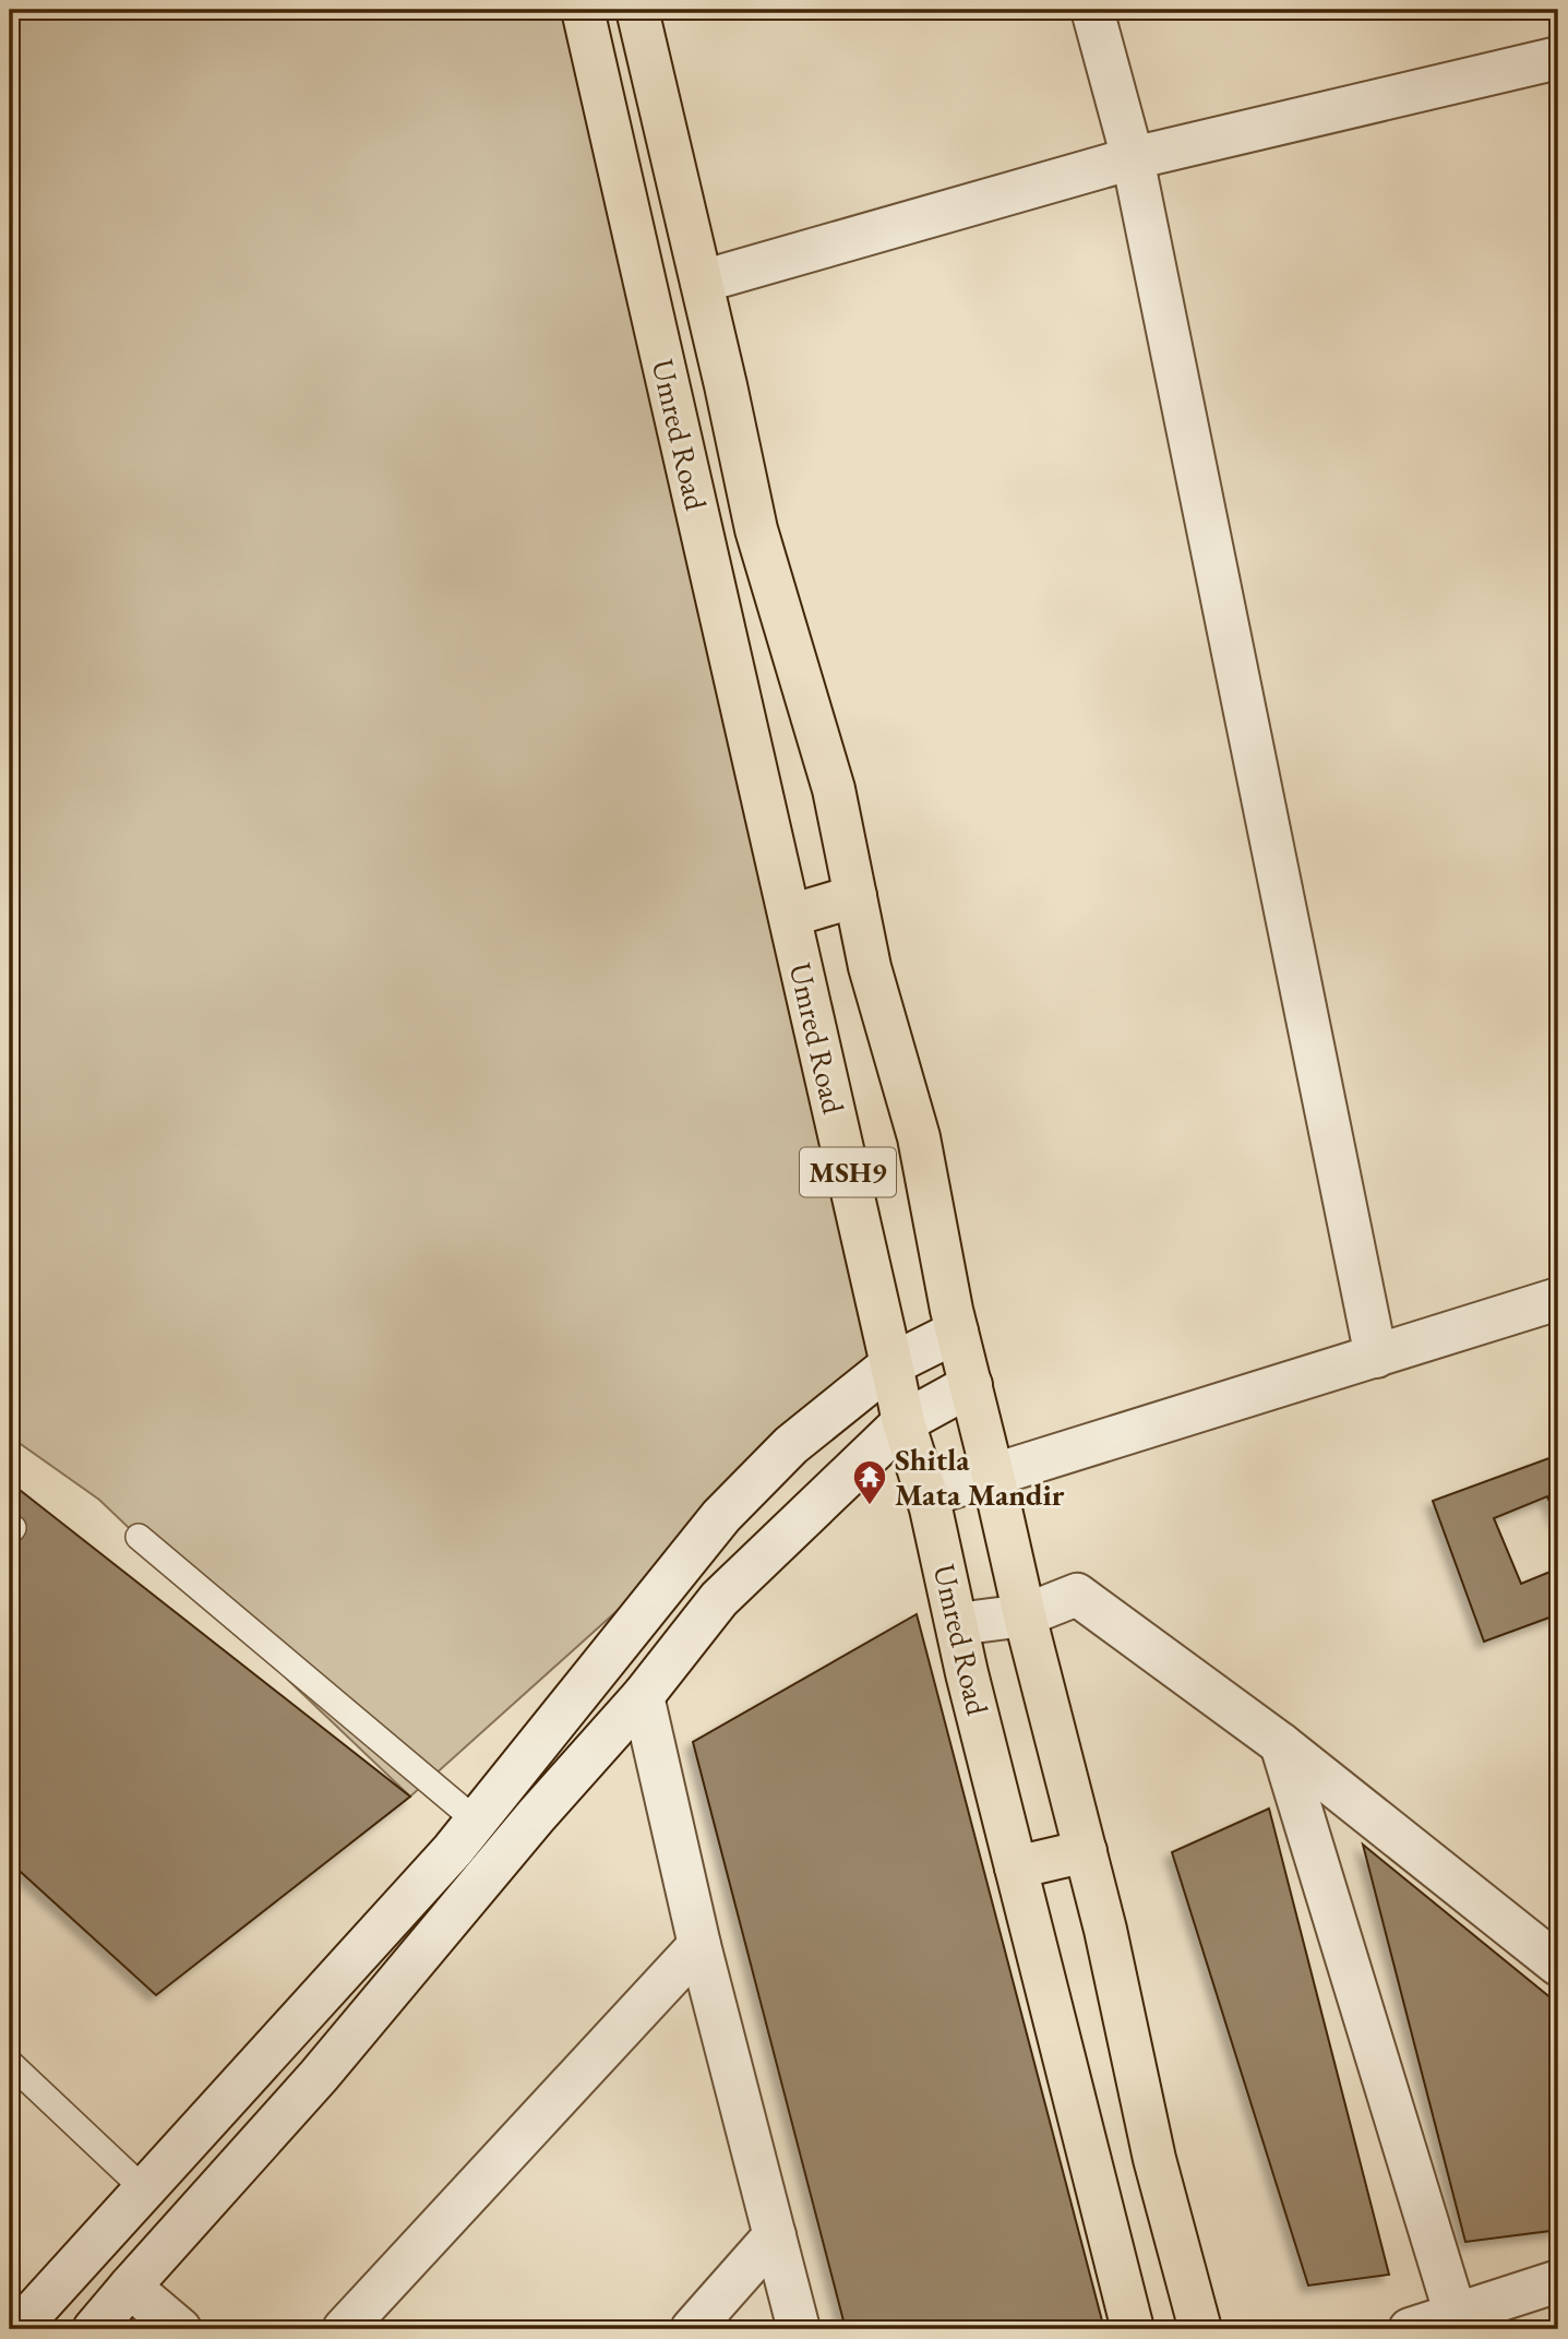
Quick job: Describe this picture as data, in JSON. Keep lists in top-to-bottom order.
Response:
{
  "streets": {
    "main road": ["Umred Road", "MSH9"]
  },
  "places": {
    "temple": ["Shitla Mata Mandir"]
  }
}
